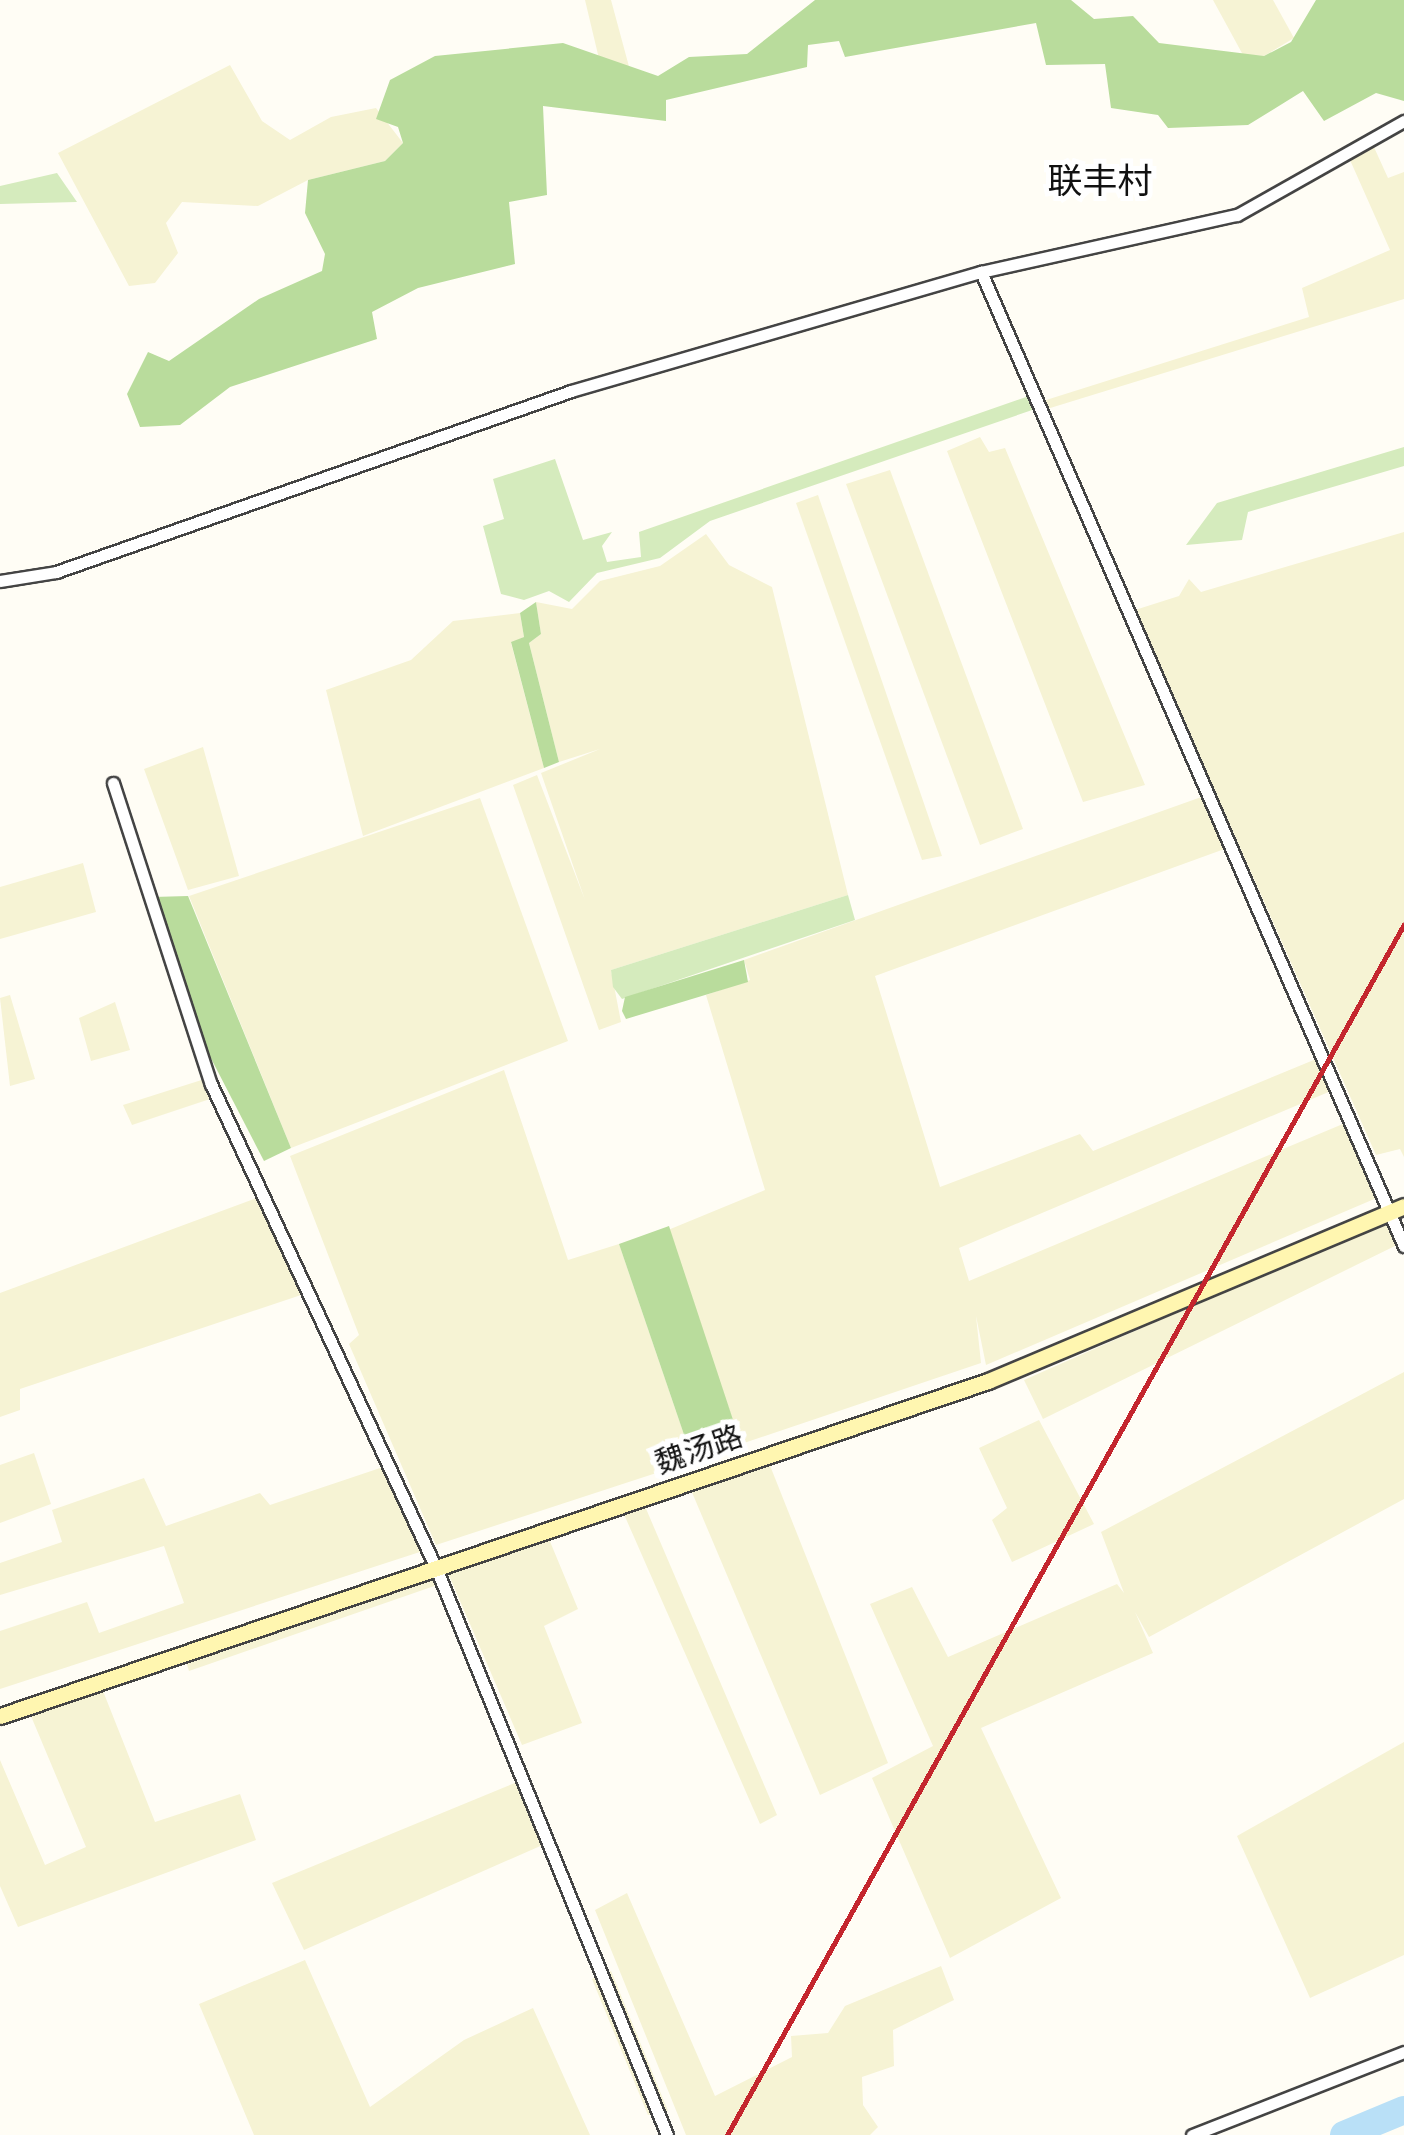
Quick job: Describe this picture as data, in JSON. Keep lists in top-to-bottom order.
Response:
{
  "streets": {
    "street": ["魏汤路"]
  },
  "districts": ["联丰村"]
}
